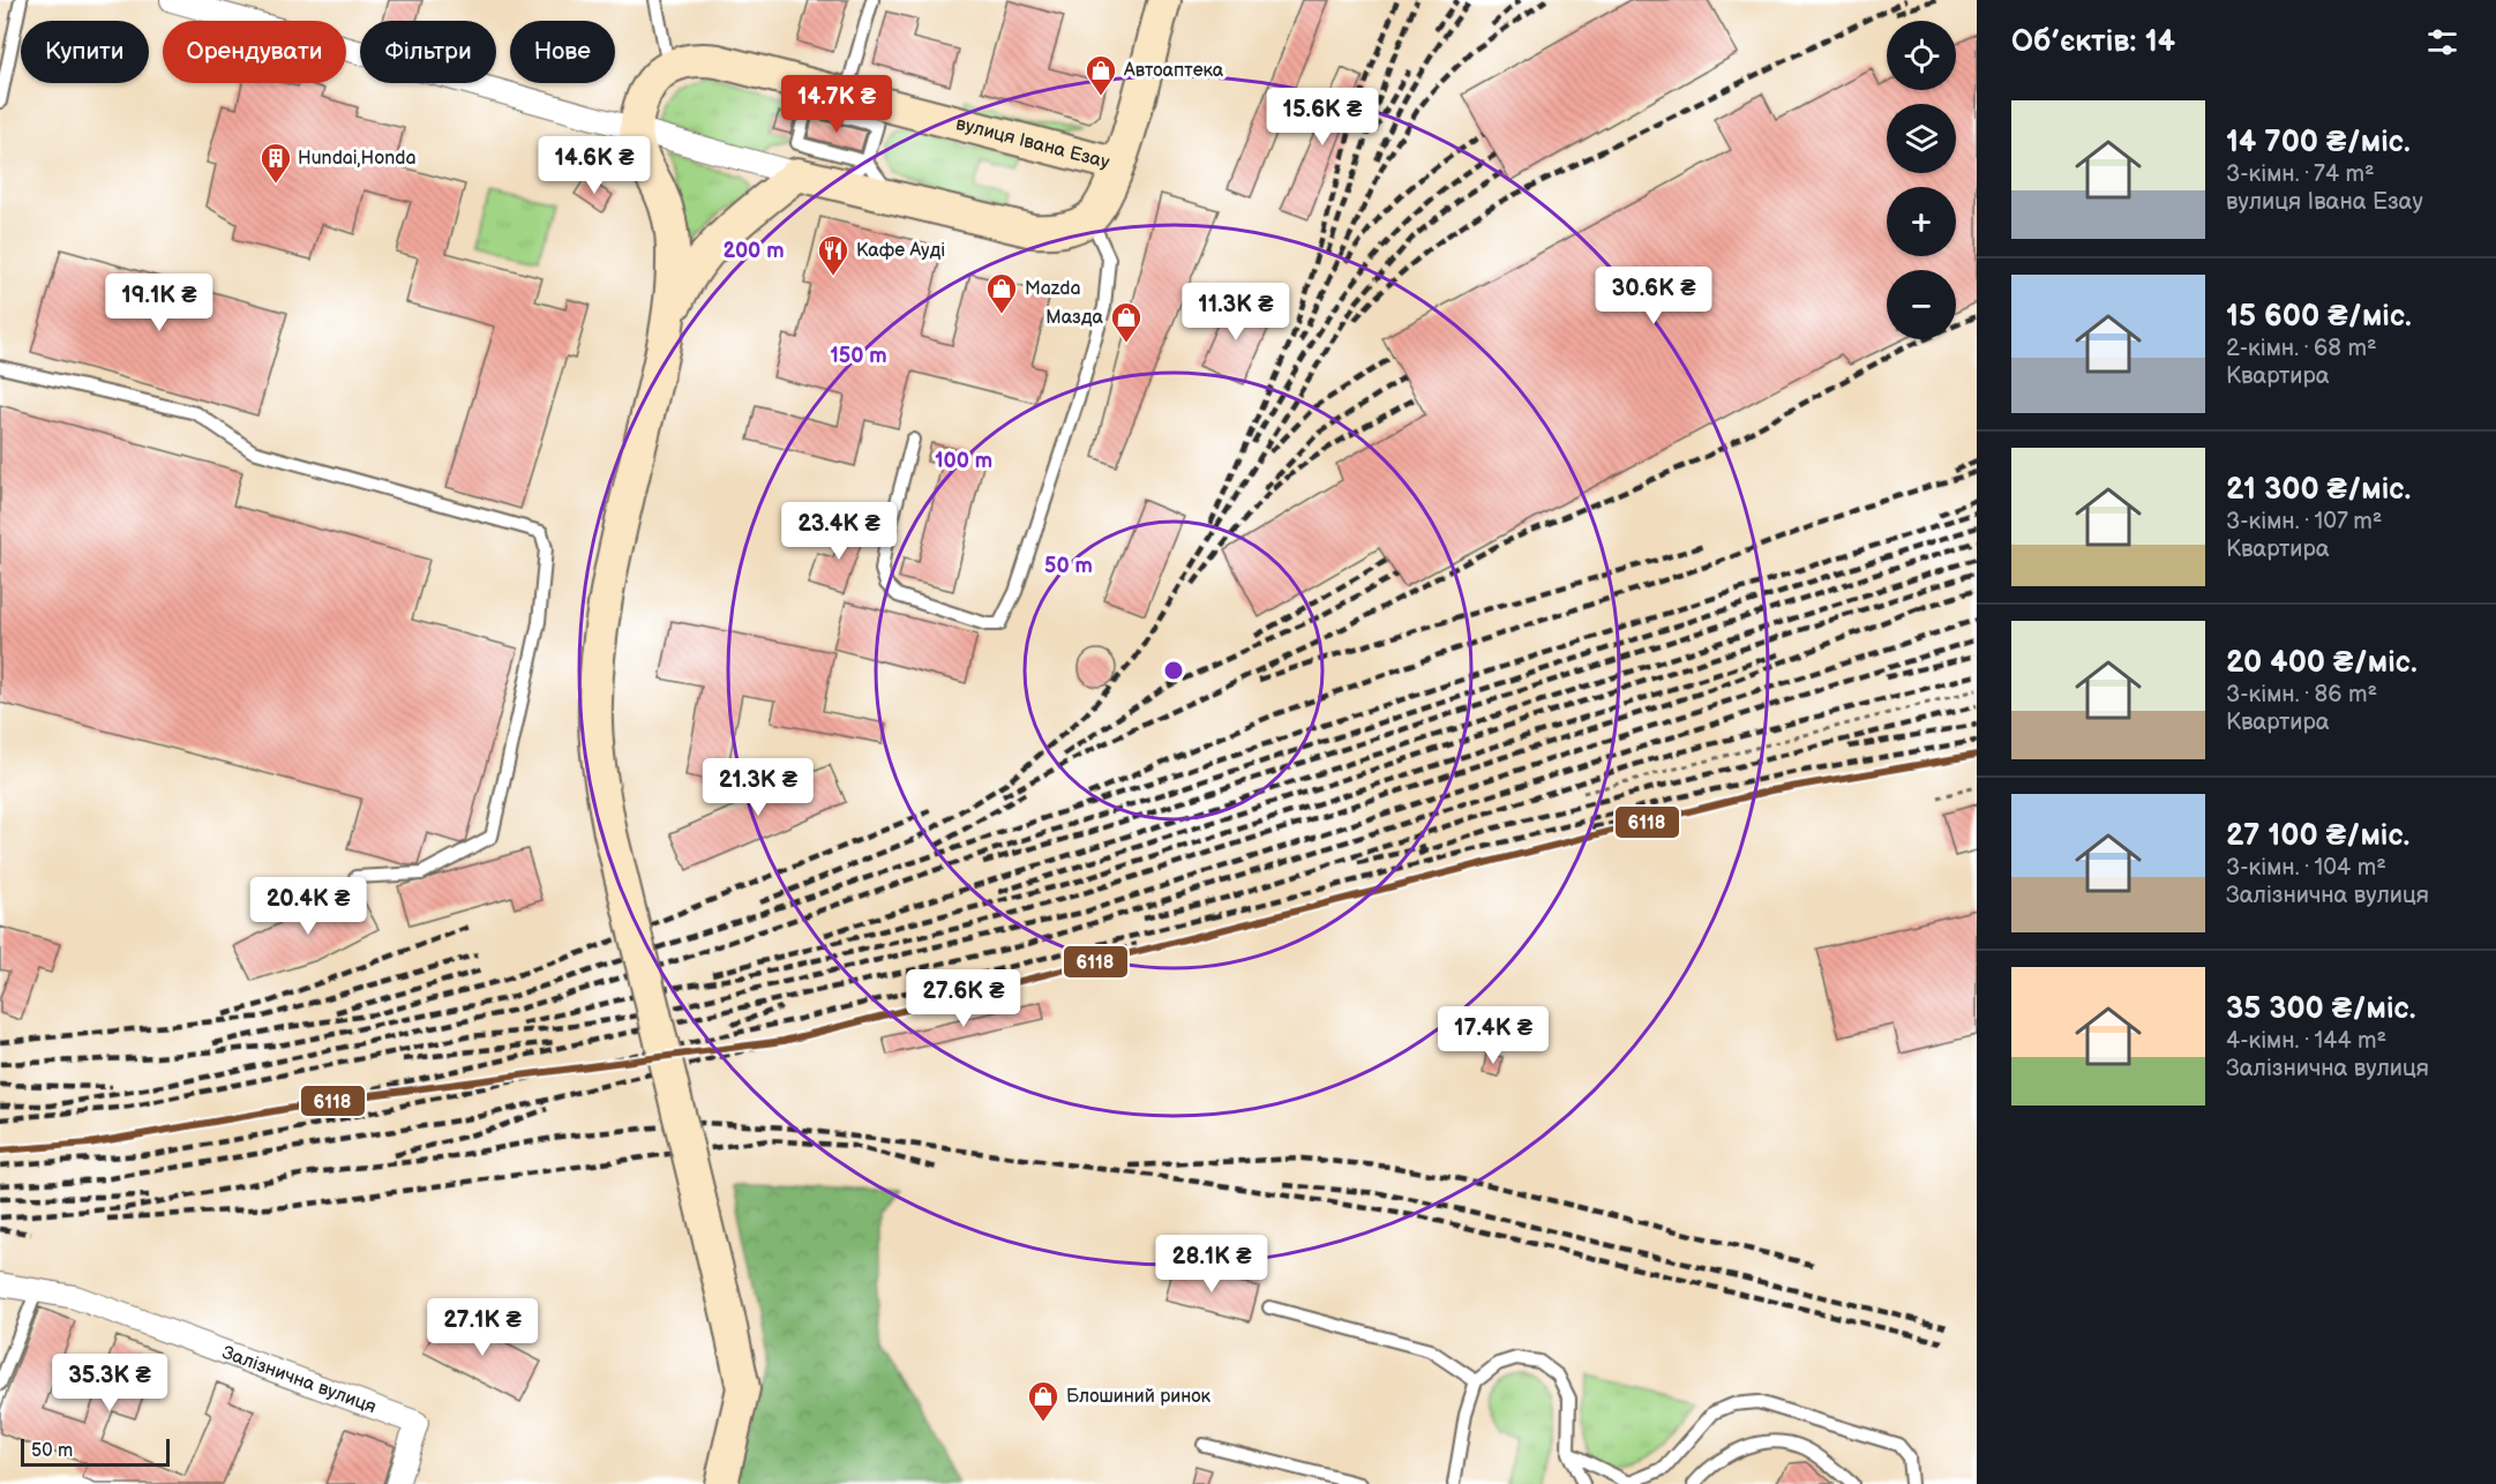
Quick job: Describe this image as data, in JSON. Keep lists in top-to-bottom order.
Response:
{
  "streets": {
    "main road": ["вулиця Івана Езау"],
    "street": ["Залізнична вулиця"]
  },
  "places": {
    "shop": [
      "Автоаптека",
      "Mazda",
      "Мазда",
      "Блошиний ринок"
    ],
    "building": ["Hundai,Honda"],
    "restaurant": ["Кафе Ауді"]
  },
  "lines": ["transit line 6118"],
  "scale_bar": "50 m",
  "page": {
    "heading": "Об’єктів: 14",
    "map_buttons": ["+", "−"],
    "chip": [
      "Купити",
      "Орендувати",
      "Фільтри",
      "Нове"
    ],
    "price": [
      "14.7K ₴",
      "15.6K ₴",
      "14.6K ₴",
      "30.6K ₴",
      "19.1K ₴",
      "11.3K ₴",
      "23.4K ₴",
      "21.3K ₴",
      "20.4K ₴",
      "27.6K ₴",
      "17.4K ₴",
      "28.1K ₴",
      "27.1K ₴",
      "35.3K ₴"
    ],
    "list": [
      {
        "name": "14 700 ₴/міс.",
        "note": "3-кімн. · 74 m² · вулиця Івана Езау"
      },
      {
        "name": "15 600 ₴/міс.",
        "note": "2-кімн. · 68 m² · Квартира"
      },
      {
        "name": "21 300 ₴/міс.",
        "note": "3-кімн. · 107 m² · Квартира"
      },
      {
        "name": "20 400 ₴/міс.",
        "note": "3-кімн. · 86 m² · Квартира"
      },
      {
        "name": "27 100 ₴/міс.",
        "note": "3-кімн. · 104 m² · Залізнична вулиця"
      },
      {
        "name": "35 300 ₴/міс.",
        "note": "4-кімн. · 144 m² · Залізнична вулиця"
      }
    ],
    "scale": "50 m"
  },
  "rings": [
    "200 m",
    "150 m",
    "100 m",
    "50 m"
  ]
}
